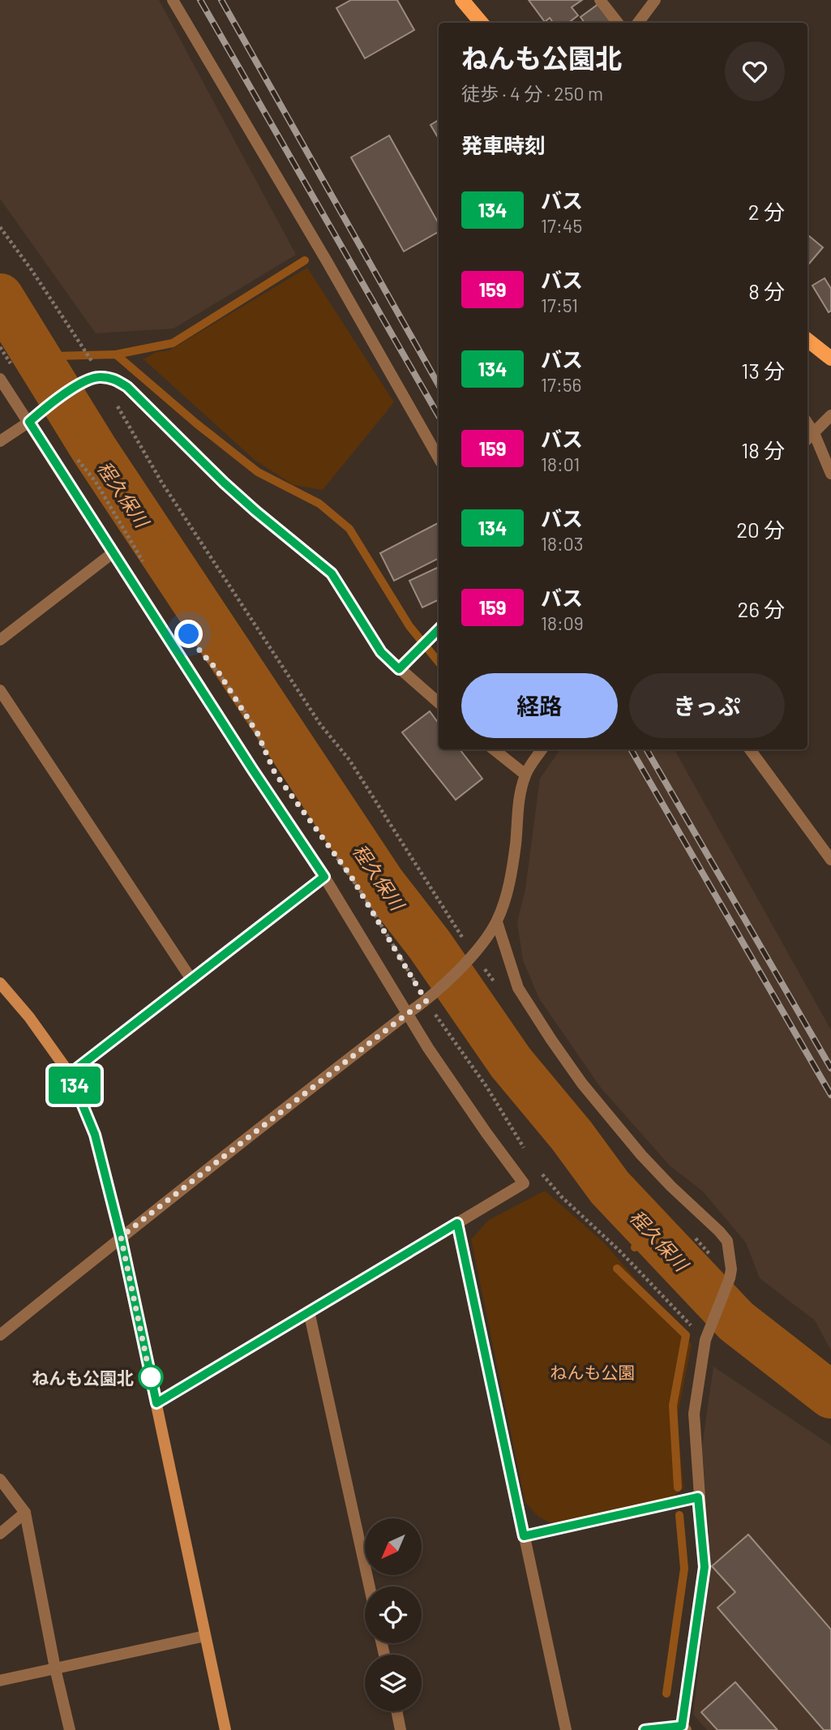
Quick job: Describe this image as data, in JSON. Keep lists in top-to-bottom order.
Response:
{
  "water": ["程久保川"],
  "parks": ["ねんも公園"],
  "places": ["ねんも公園北"],
  "lines": ["bus line 134"],
  "north": "bottom left",
  "page": {
    "on_map": "134",
    "heading": [
      ["ねんも公園北", "徒歩 · 4 分 · 250 m"],
      "発車時刻"
    ],
    "list": [
      {
        "mark": "134",
        "name": "バス",
        "note": "17:45",
        "value": "2 分"
      },
      {
        "mark": "159",
        "name": "バス",
        "note": "17:51",
        "value": "8 分"
      },
      {
        "mark": "134",
        "name": "バス",
        "note": "17:56",
        "value": "13 分"
      },
      {
        "mark": "159",
        "name": "バス",
        "note": "18:01",
        "value": "18 分"
      },
      {
        "mark": "134",
        "name": "バス",
        "note": "18:03",
        "value": "20 分"
      },
      {
        "mark": "159",
        "name": "バス",
        "note": "18:09",
        "value": "26 分"
      }
    ],
    "buttons": ["経路", "きっぷ"]
  }
}
